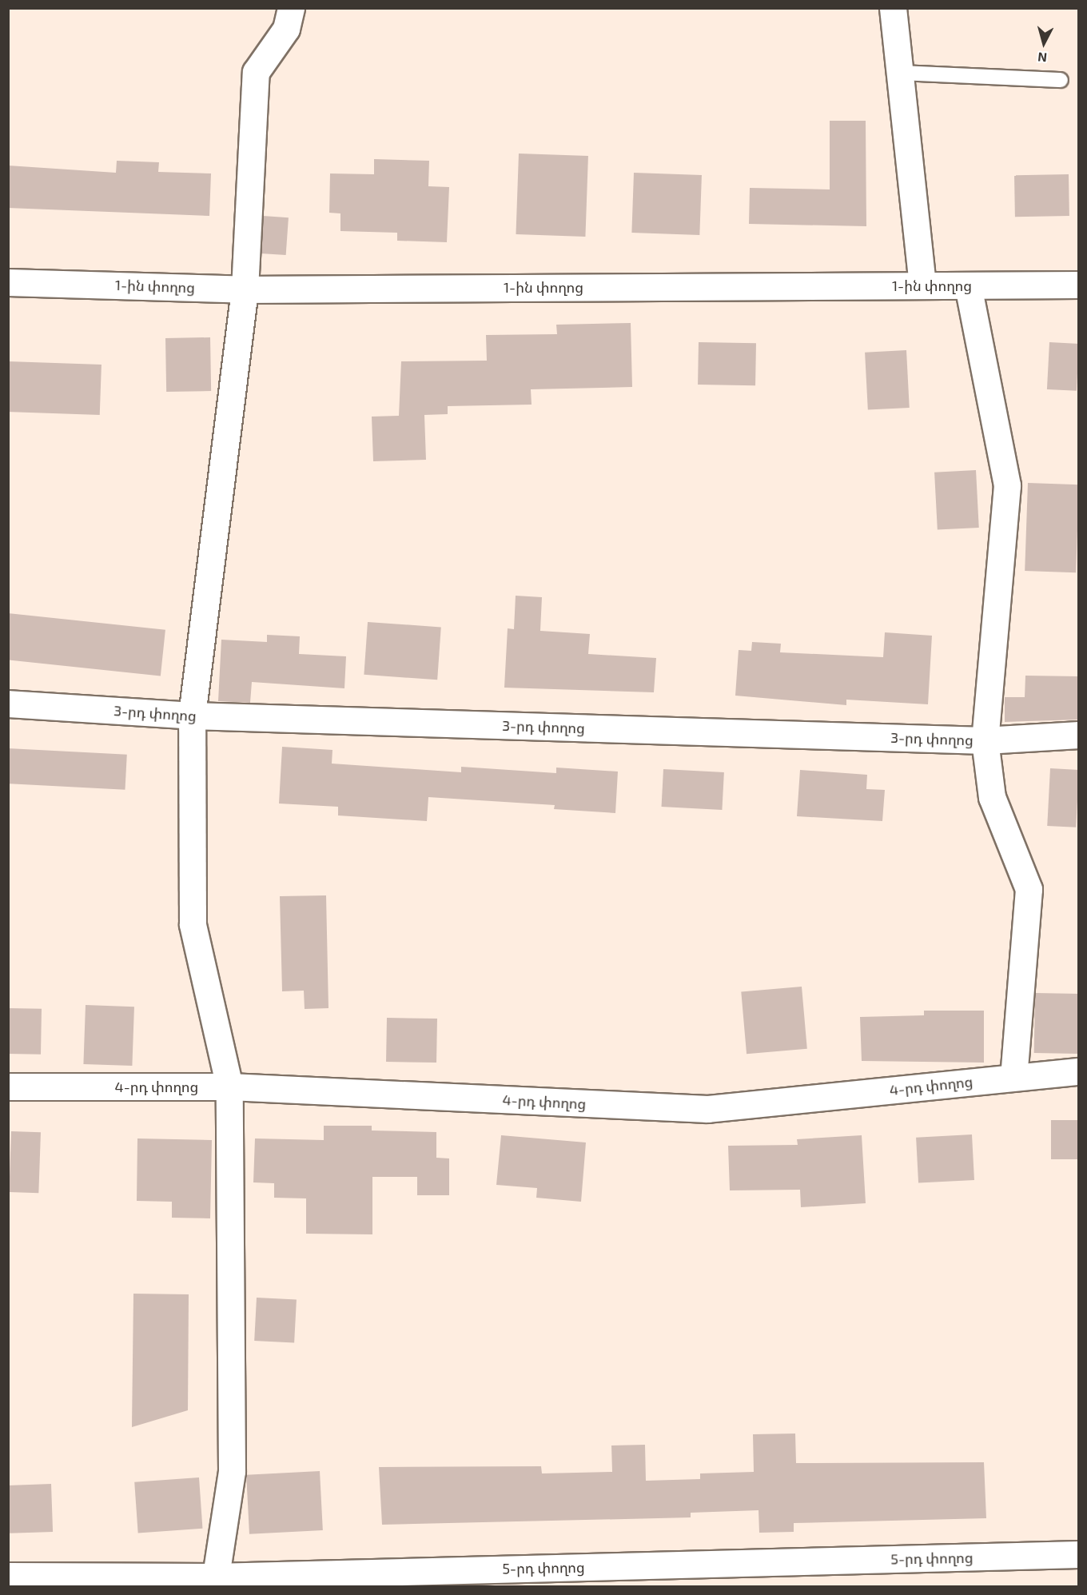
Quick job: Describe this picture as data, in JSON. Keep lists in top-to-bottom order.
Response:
{
  "streets": {
    "street": [
      "1-ին փողոց",
      "3-րդ փողոց",
      "4-րդ փողոց",
      "5-րդ փողոց"
    ]
  },
  "north": "bottom"
}
